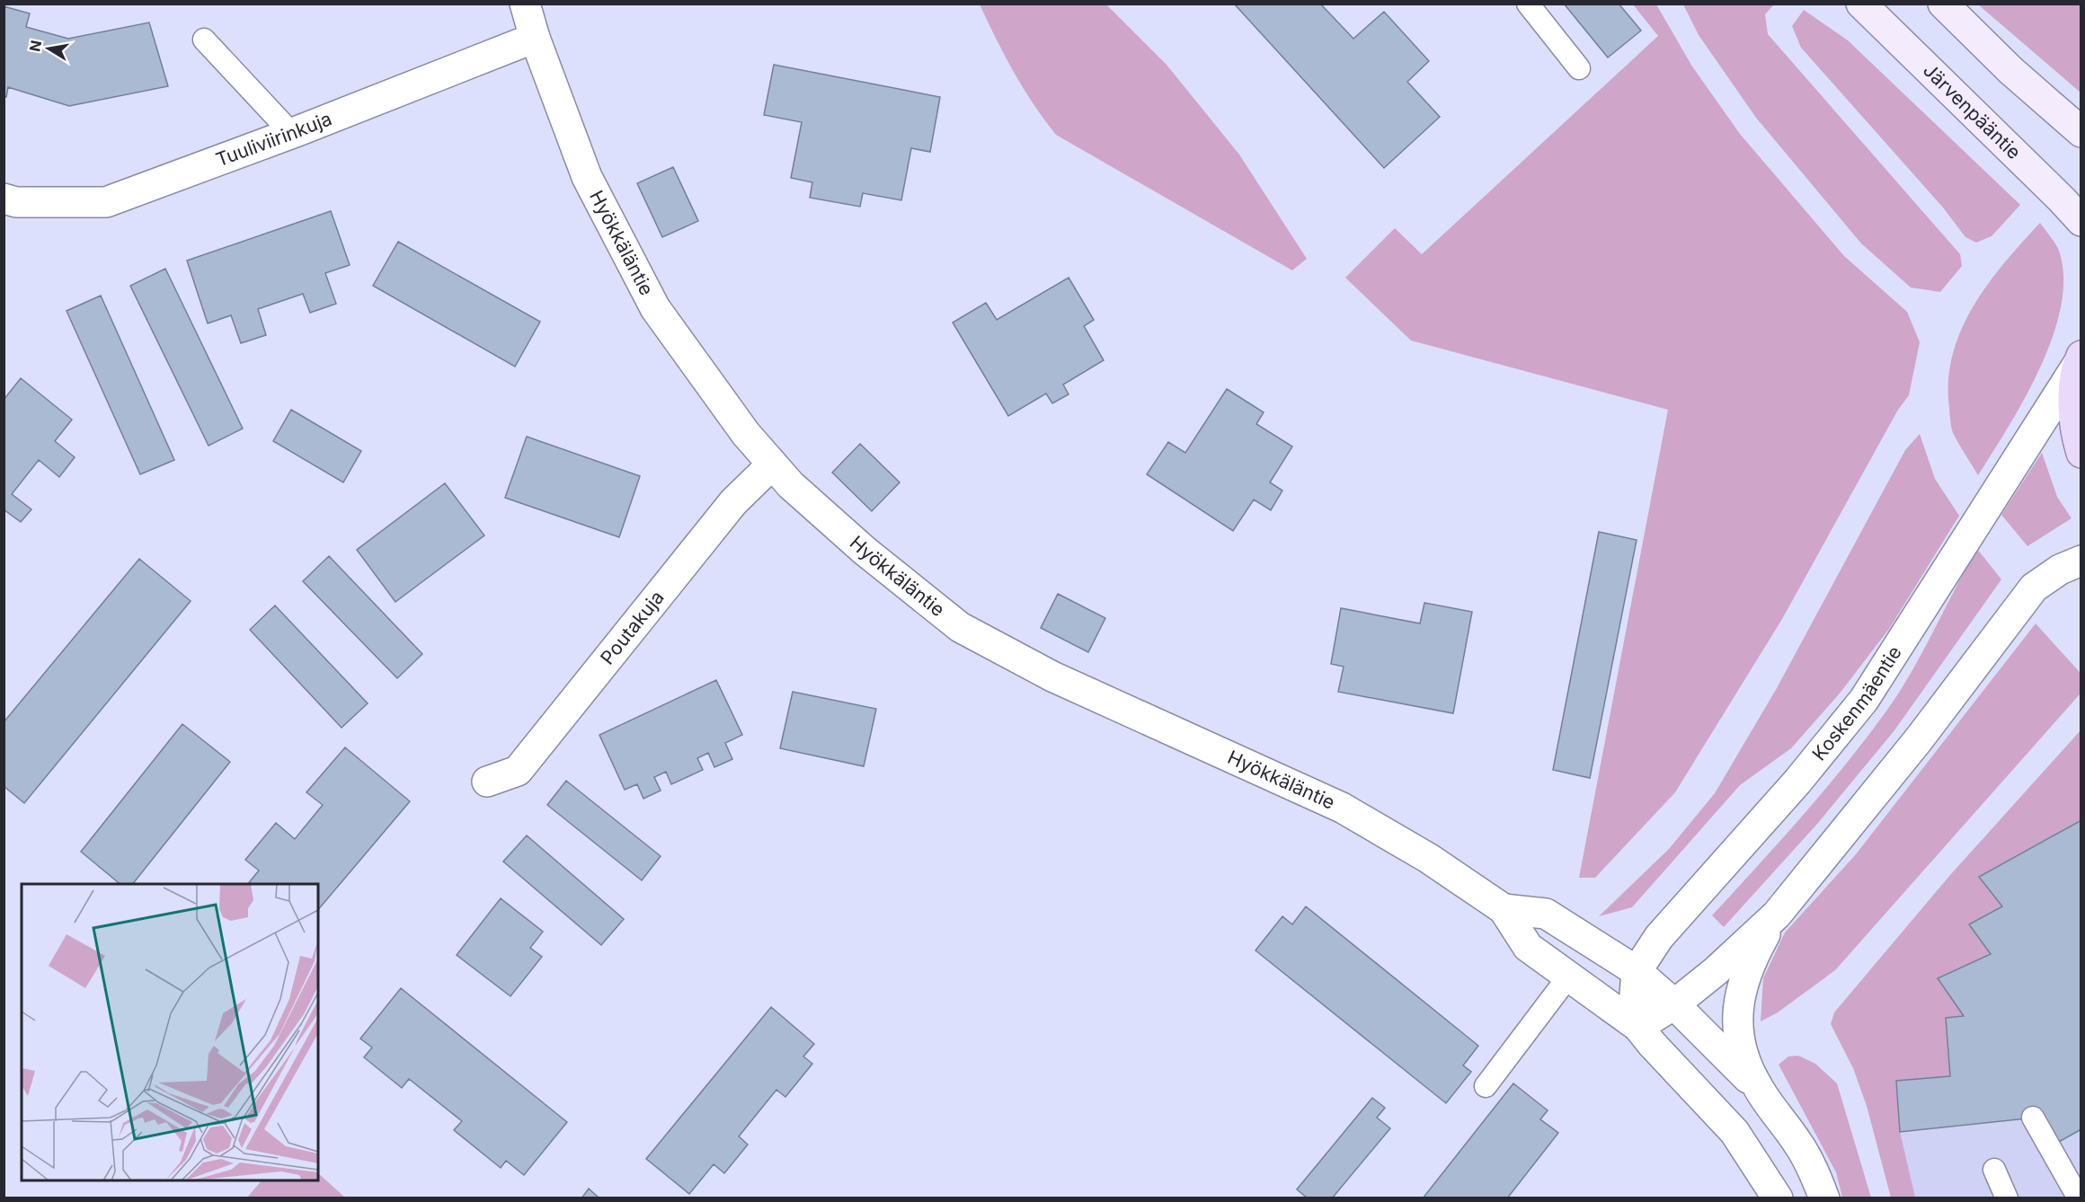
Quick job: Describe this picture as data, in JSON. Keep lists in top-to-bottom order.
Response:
{
  "streets": {
    "main road": ["Järvenpääntie"],
    "street": [
      "Tuuliviirinkuja",
      "Hyökkäläntie",
      "Poutakuja",
      "Koskenmäentie"
    ]
  },
  "crossings": [
    ["Tuuliviirinkuja", "Hyökkäläntie"],
    ["Hyökkäläntie", "Poutakuja"],
    ["Hyökkäläntie", "Koskenmäentie"]
  ],
  "north": "left"
}
